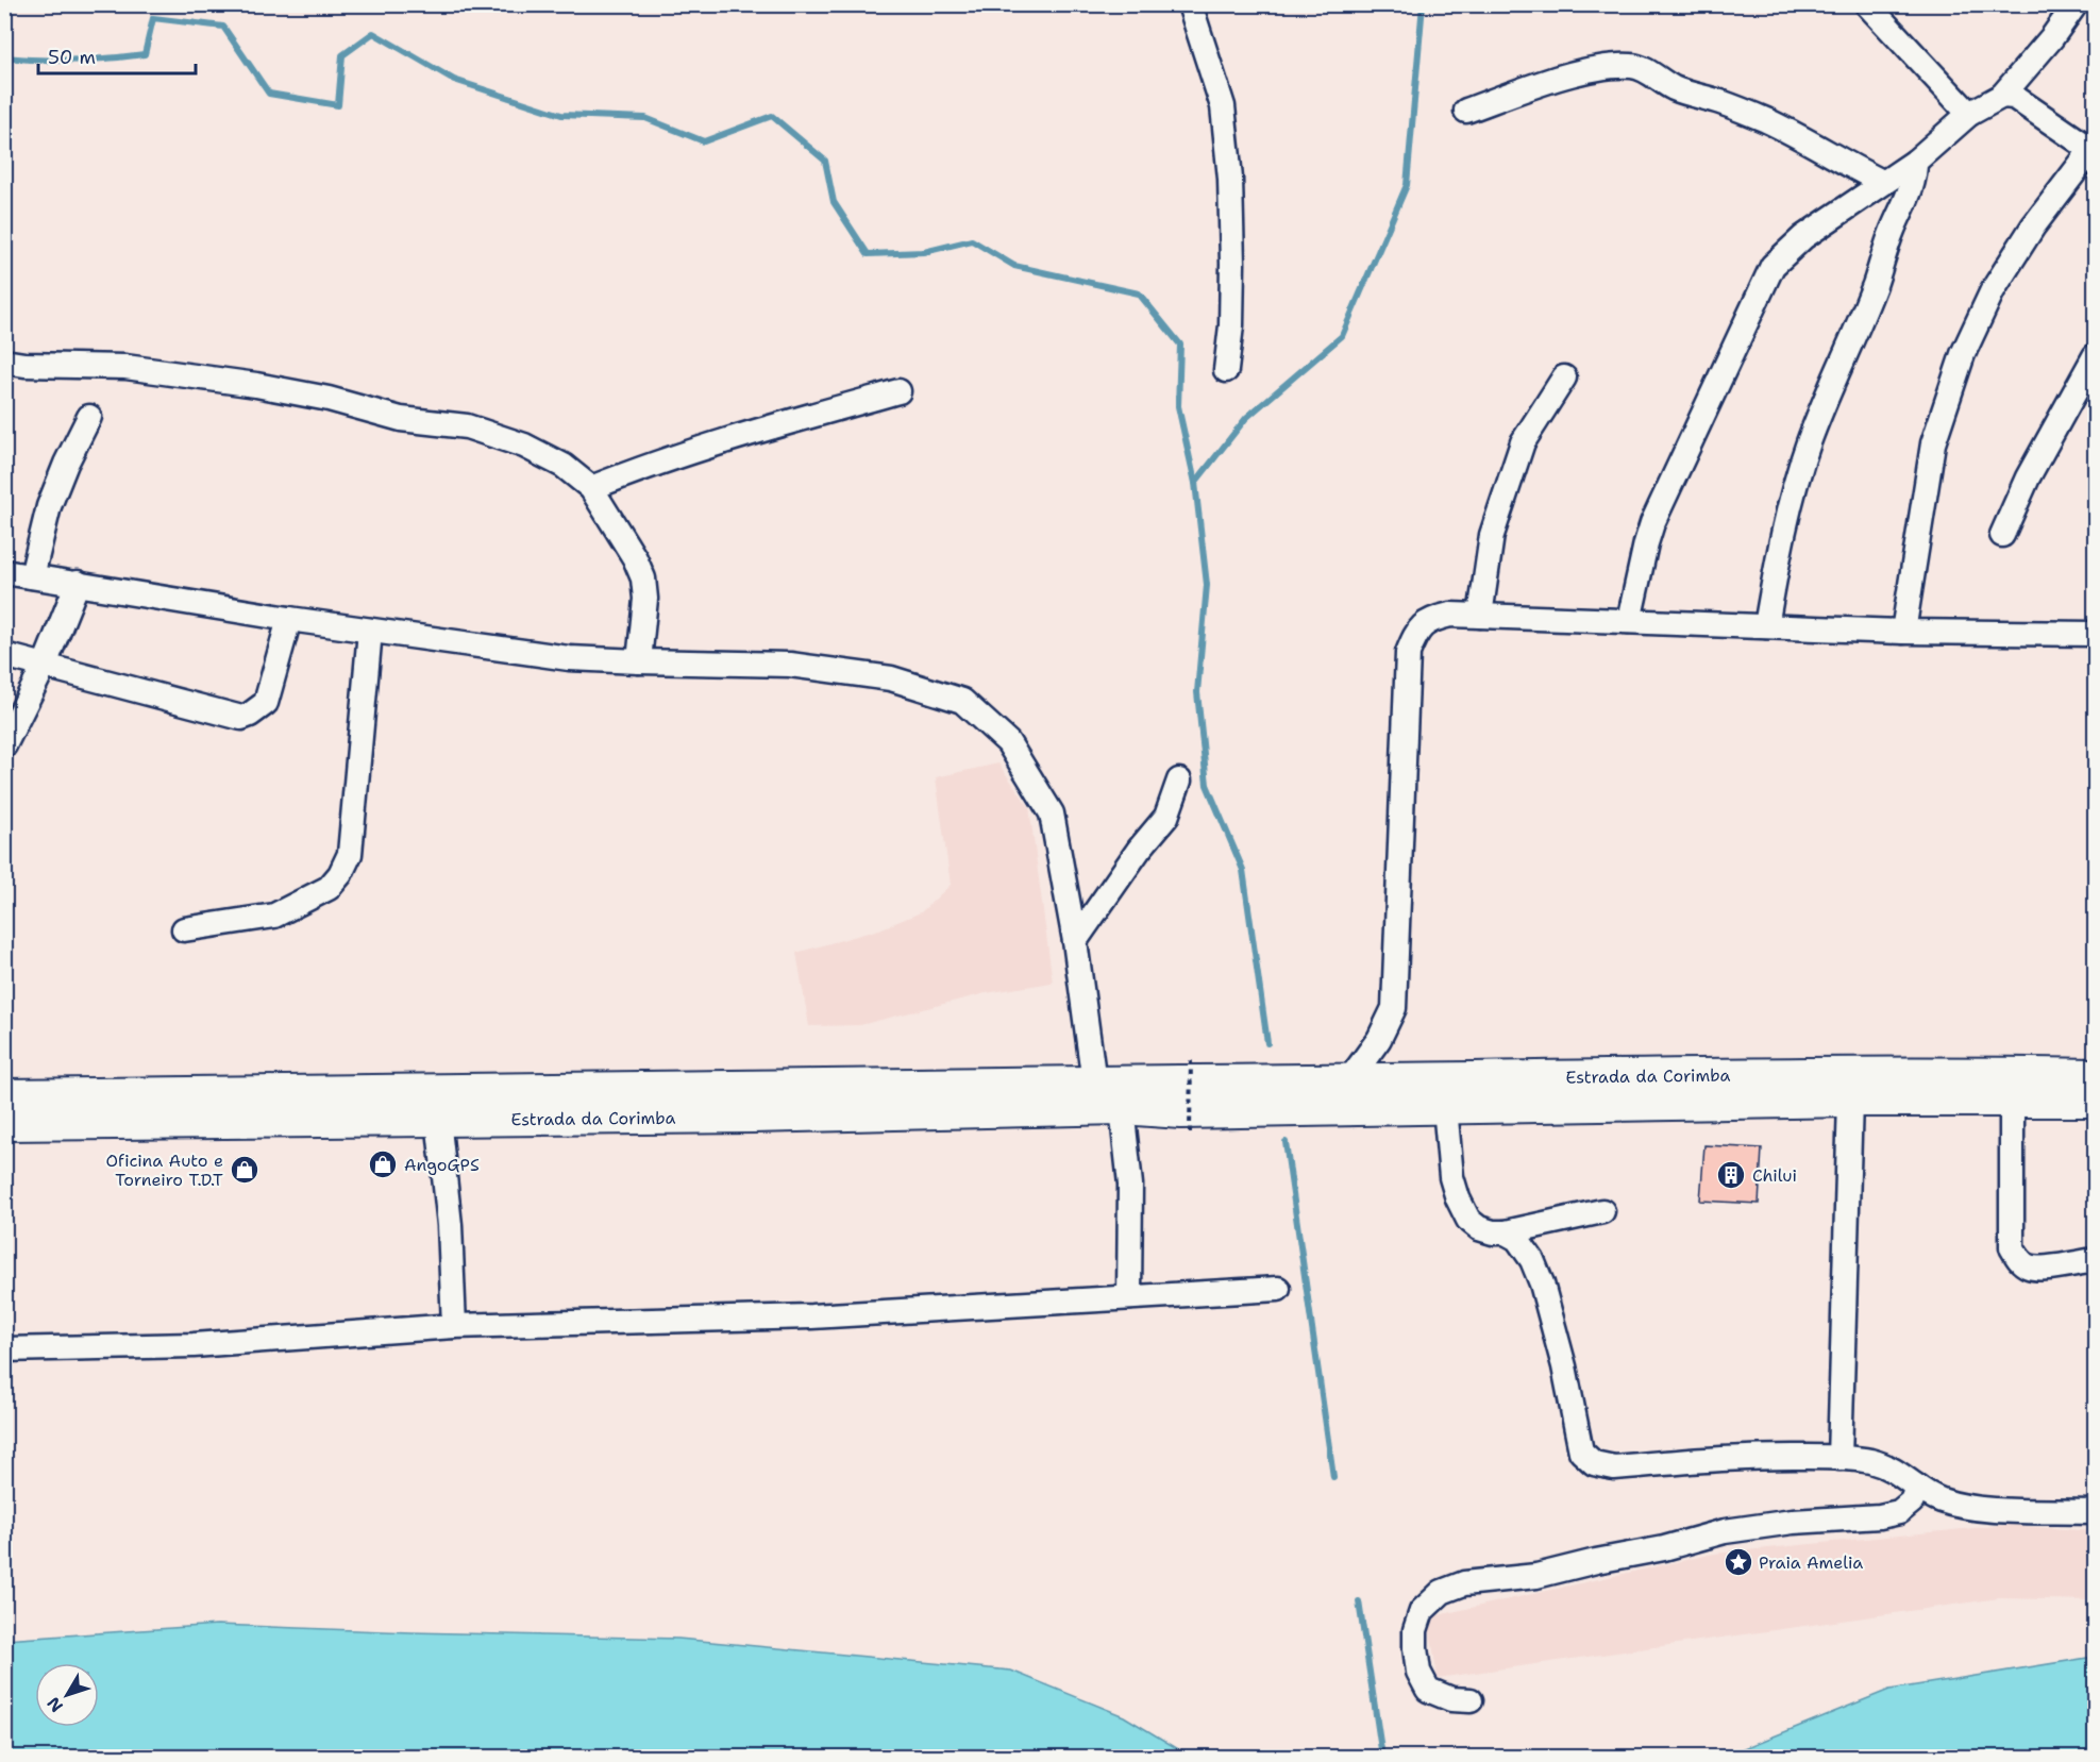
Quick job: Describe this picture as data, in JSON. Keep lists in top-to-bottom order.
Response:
{
  "streets": {
    "main road": ["Estrada da Corimba"]
  },
  "places": {
    "shop": ["AngoGPS", "Oficina Auto e Torneiro T.D.T"],
    "building": ["Chilui"],
    "place": ["Praia Amelia"]
  },
  "scale_bar": "50 m",
  "north": "bottom left"
}
